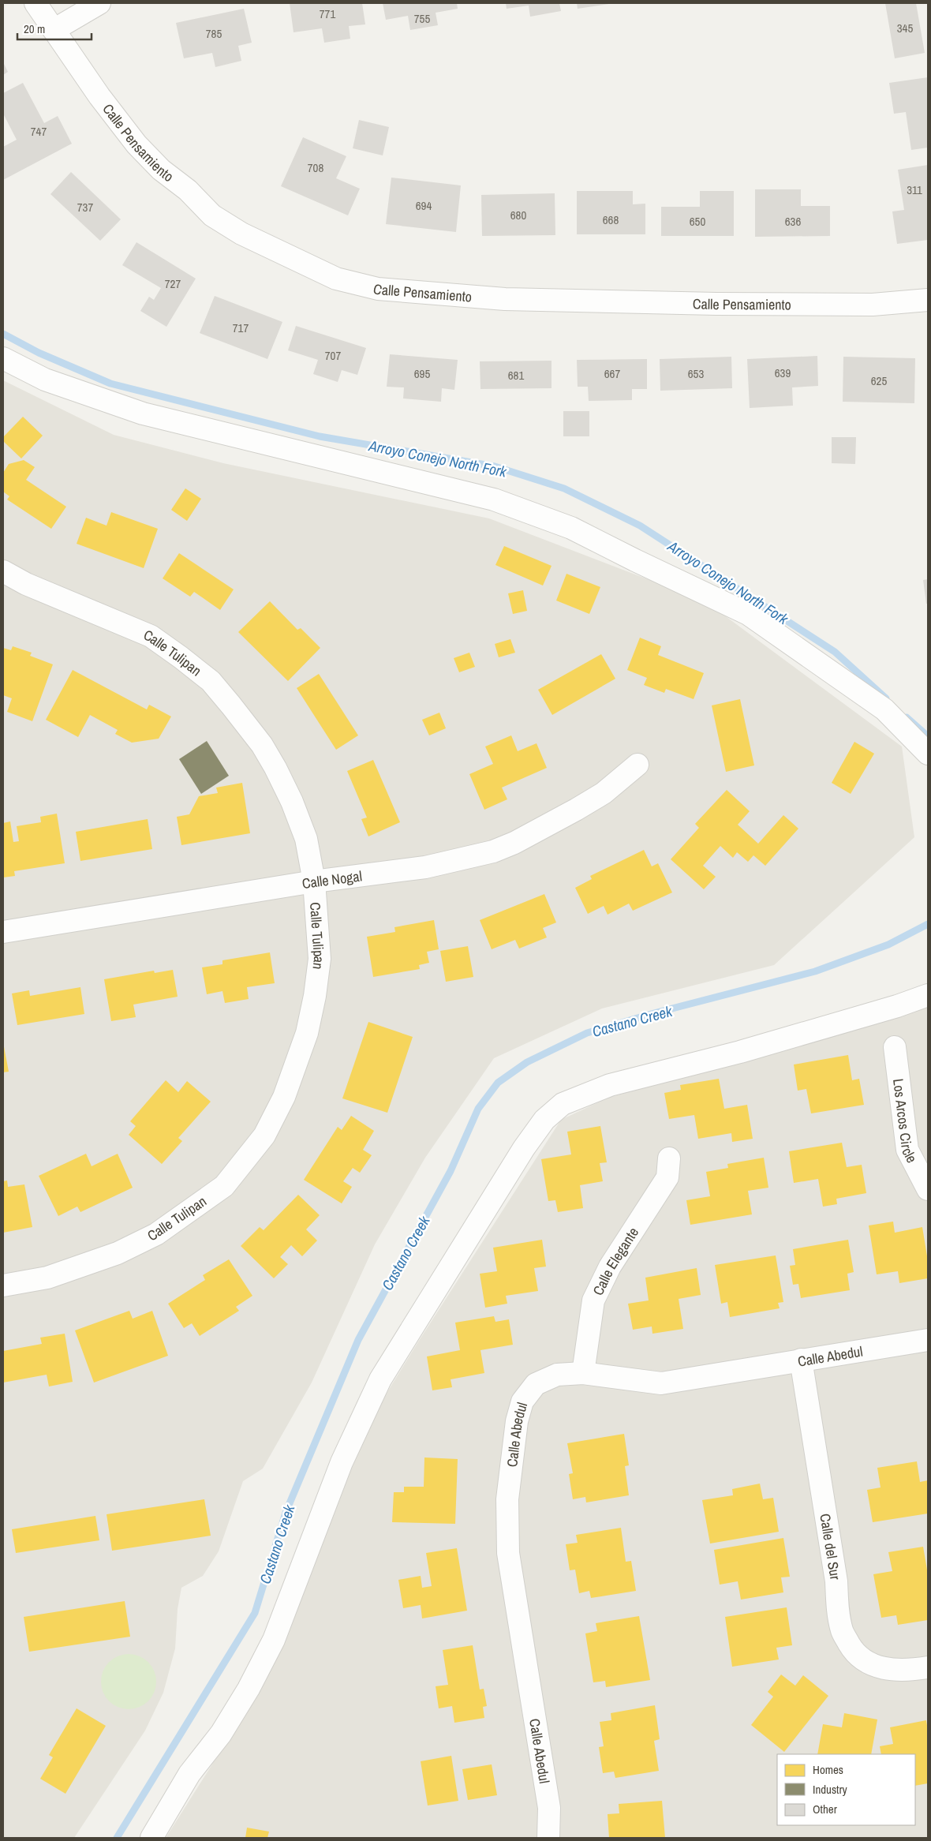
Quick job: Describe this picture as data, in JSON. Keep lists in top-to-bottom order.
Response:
{
  "streets": {
    "street": [
      "Calle Pensamiento",
      "Calle Tulipan",
      "Calle Nogal",
      "Los Arcos Circle",
      "Calle Elegante",
      "Calle Abedul",
      "Calle del Sur"
    ]
  },
  "crossings": [
    ["Calle Tulipan", "Calle Nogal"],
    ["Calle Elegante", "Calle Abedul"],
    ["Calle Abedul", "Calle del Sur"]
  ],
  "water": ["Arroyo Conejo North Fork", "Castano Creek"],
  "house_numbers": [
    "771",
    "755",
    "345",
    "785",
    "747",
    "708",
    "311",
    "694",
    "737",
    "680",
    "668",
    "650",
    "636",
    "727",
    "717",
    "707",
    "639",
    "695",
    "667",
    "653",
    "681",
    "625"
  ],
  "legend": ["Homes", "Industry", "Other"],
  "scale_bar": "20 m"
}
